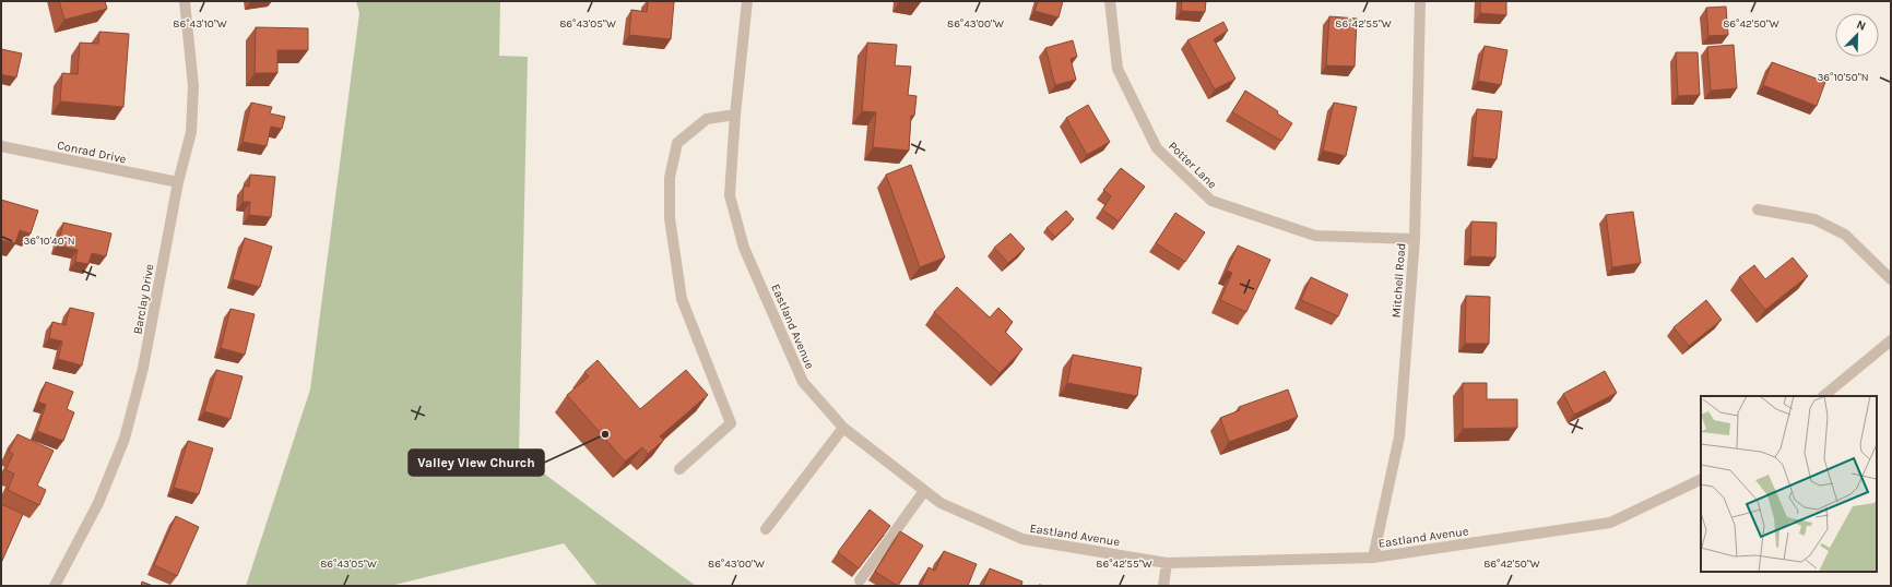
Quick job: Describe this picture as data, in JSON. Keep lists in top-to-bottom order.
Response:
{
  "streets": {
    "street": [
      "Conrad Drive",
      "Potter Lane",
      "Mitchell Road",
      "Barclay Drive",
      "Eastland Avenue"
    ]
  },
  "crossings": [
    ["Conrad Drive", "Barclay Drive"],
    ["Potter Lane", "Mitchell Road"],
    ["Mitchell Road", "Eastland Avenue"]
  ],
  "places": ["Valley View Church"],
  "north": "top right",
  "coordinates": [
    "86°43'10\"W",
    "86°43'05\"W",
    "86°43'00\"W",
    "86°42'55\"W",
    "86°42'50\"W",
    "36°10'50\"N",
    "36°10'40\"N"
  ]
}
